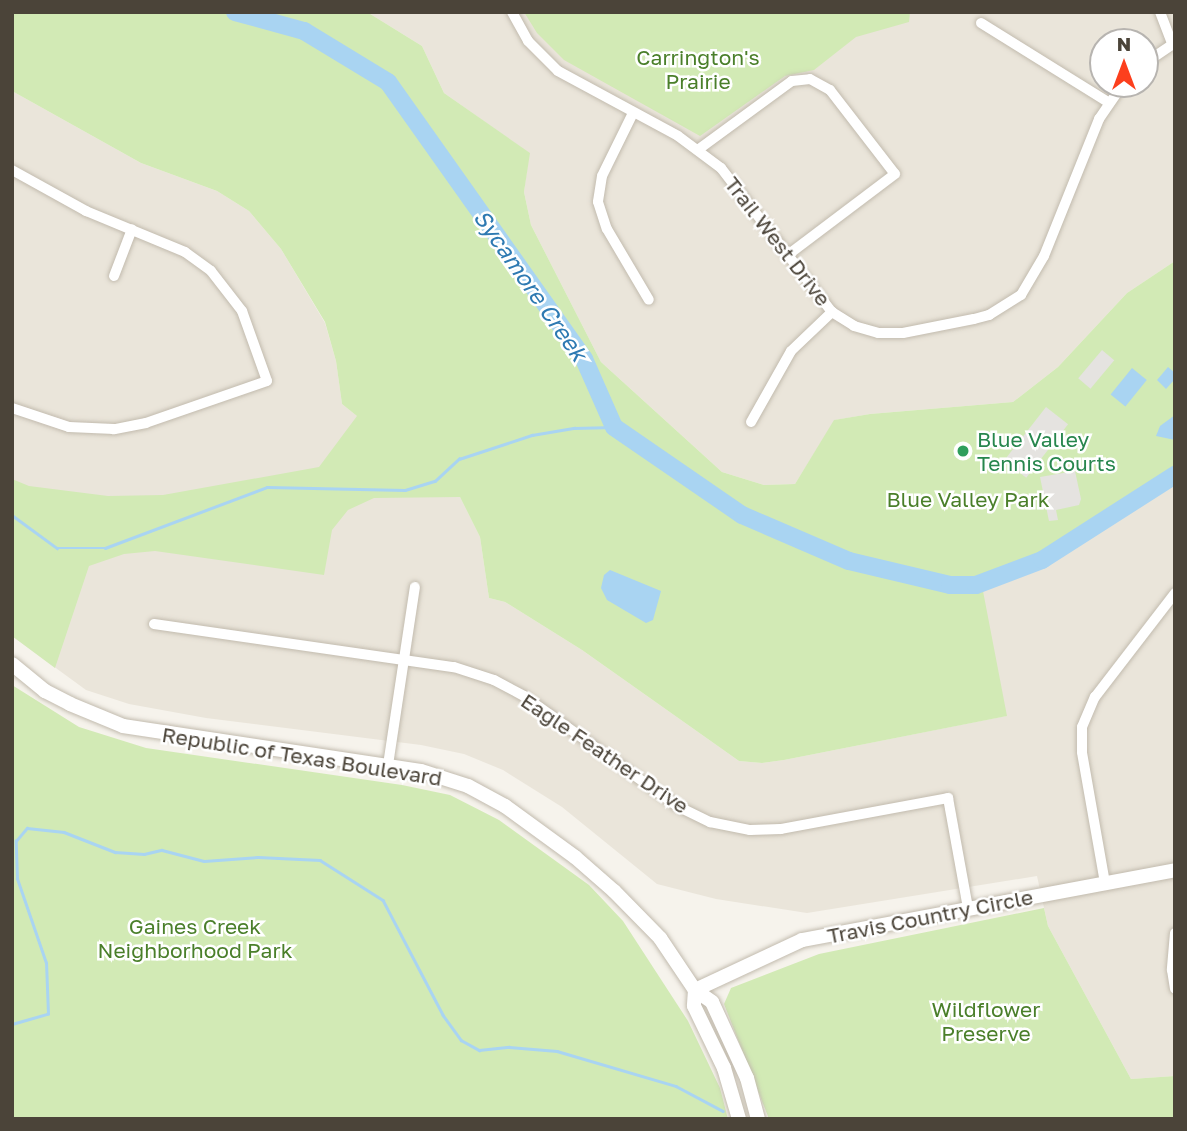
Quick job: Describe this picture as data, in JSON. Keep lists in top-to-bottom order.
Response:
{
  "streets": {
    "street": [
      "Trail West Drive",
      "Eagle Feather Drive",
      "Republic of Texas Boulevard",
      "Travis Country Circle"
    ]
  },
  "crossings": [
    ["Eagle Feather Drive", "Travis Country Circle"],
    ["Republic of Texas Boulevard", "Travis Country Circle"]
  ],
  "water": ["Sycamore Creek"],
  "parks": [
    "Carrington's Prairie",
    "Blue Valley Park",
    "Gaines Creek Neighborhood Park",
    "Wildflower Preserve"
  ],
  "places": ["Blue Valley Tennis Courts"],
  "north": "top"
}
